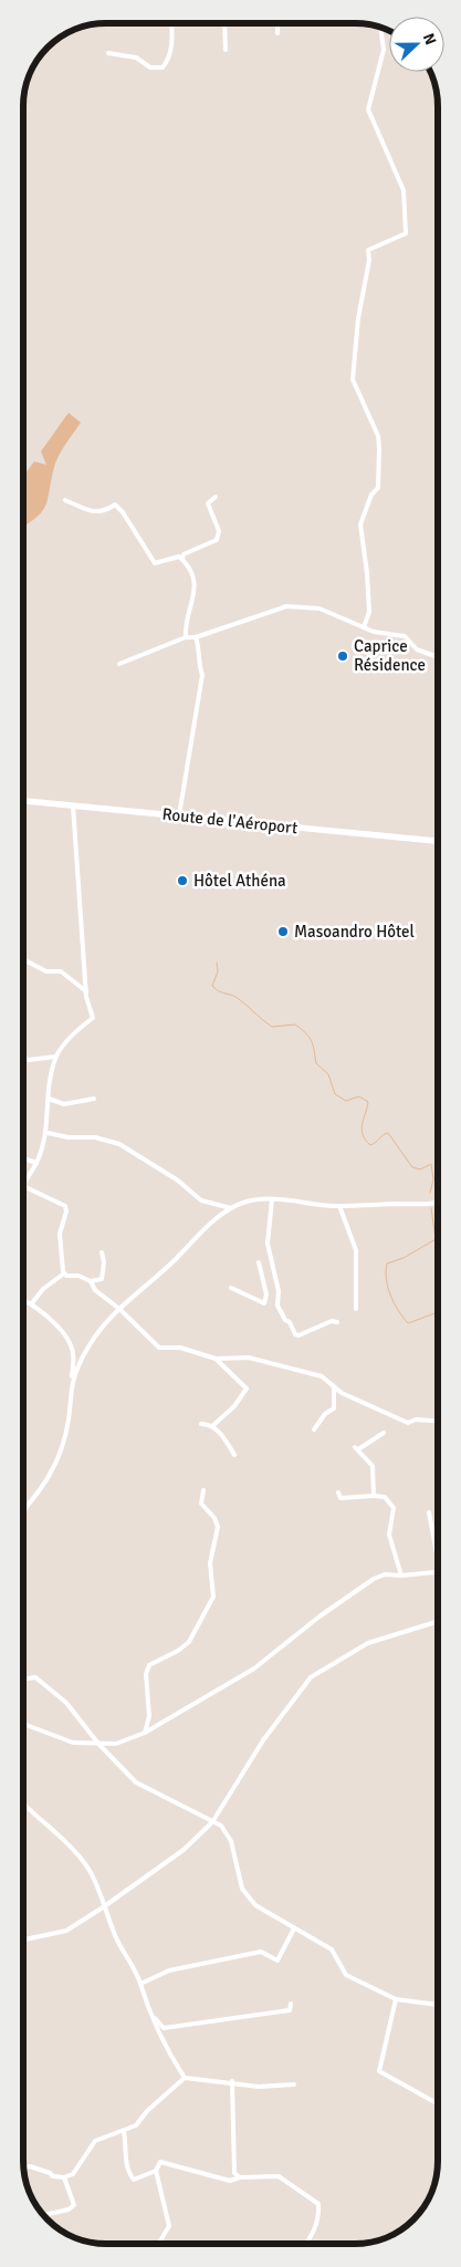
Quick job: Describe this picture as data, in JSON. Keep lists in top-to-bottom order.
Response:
{
  "streets": {
    "main road": ["Route de l'Aéroport"]
  },
  "places": ["Caprice Résidence", "Hôtel Athéna", "Masoandro Hôtel"],
  "north": "right"
}
